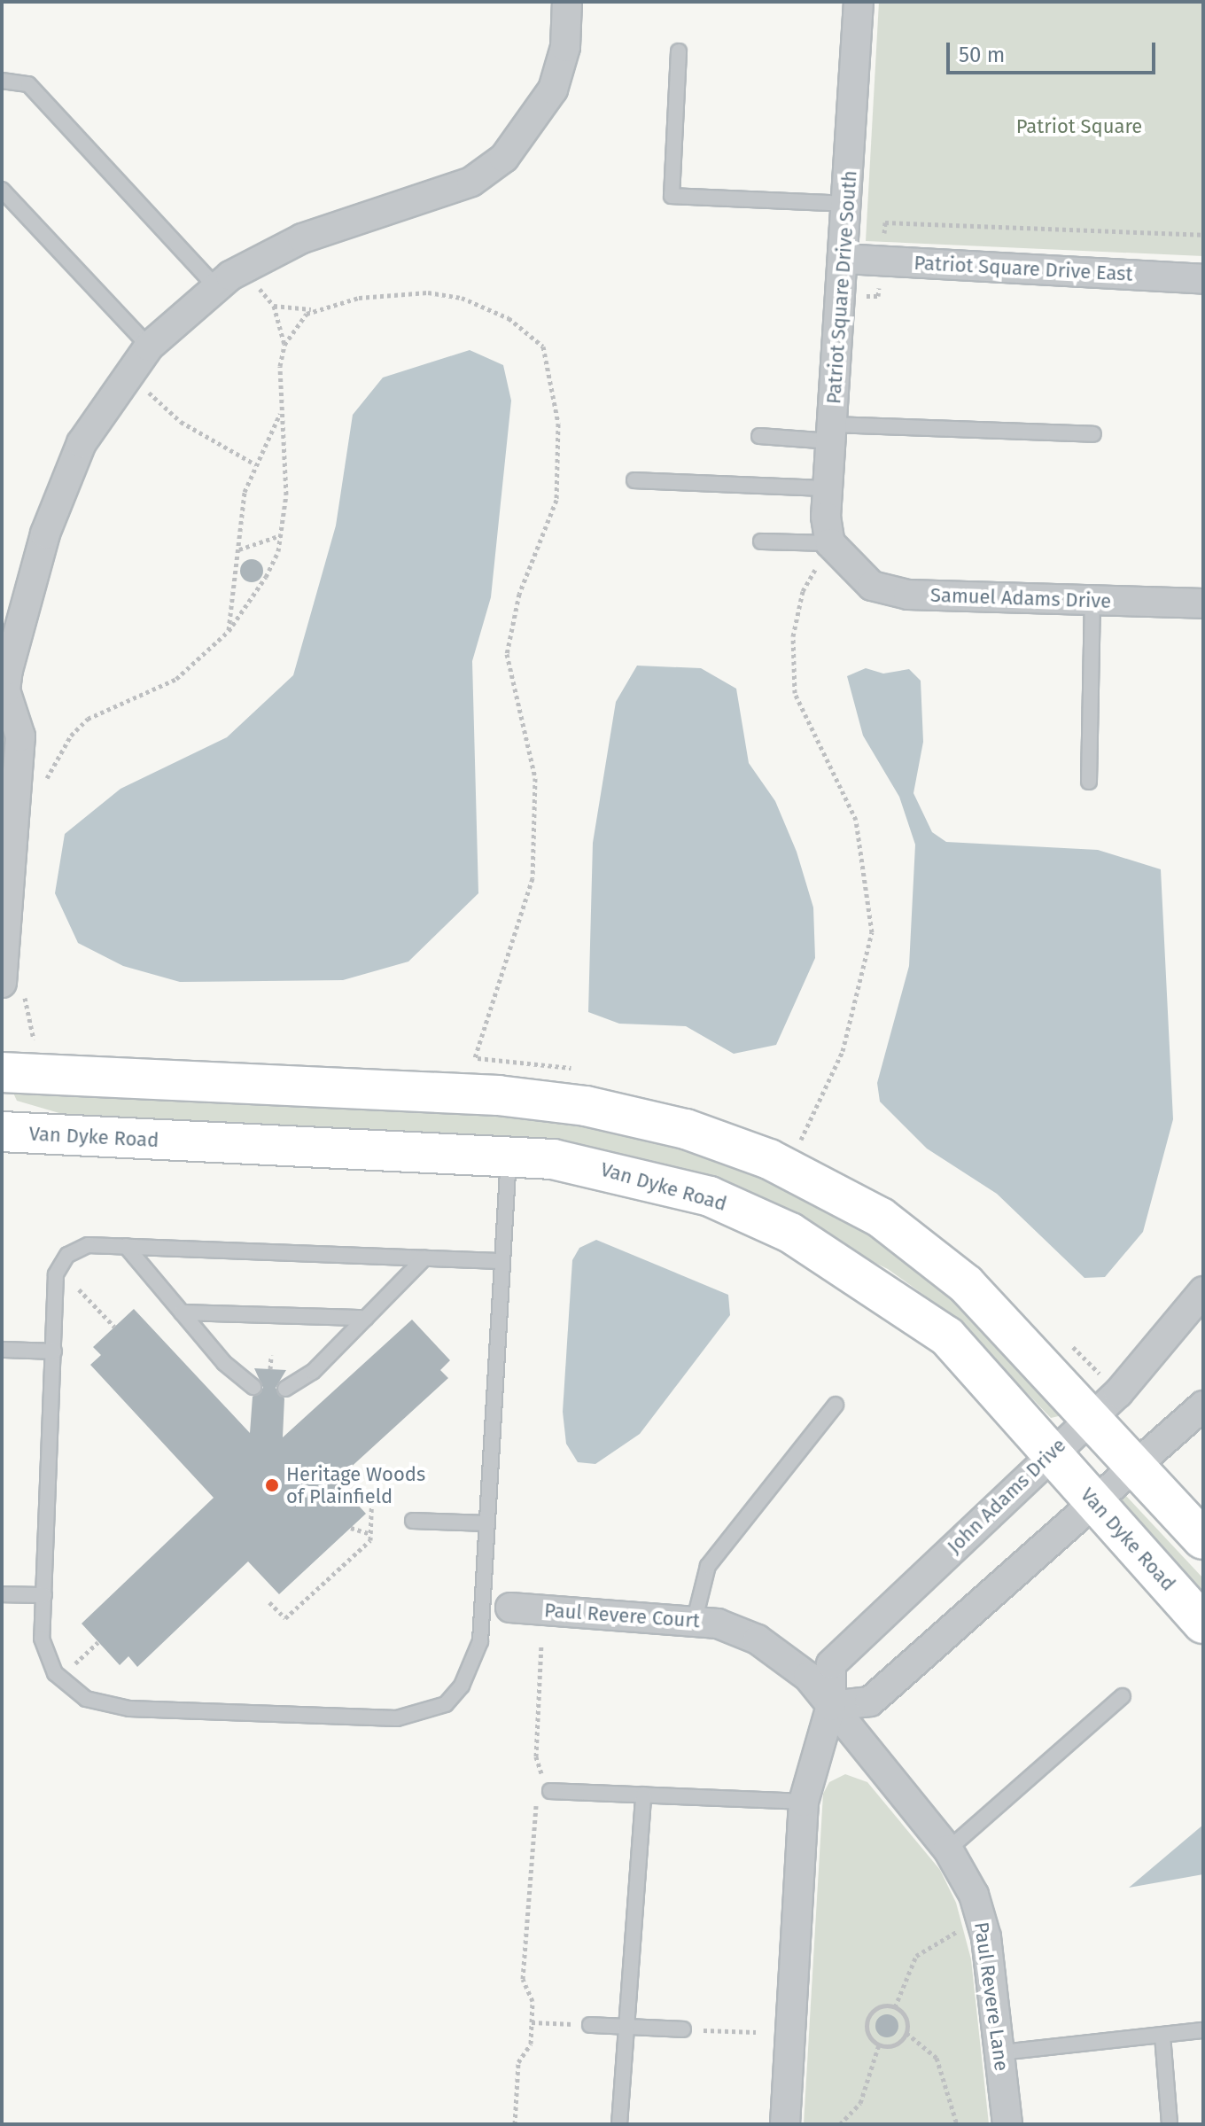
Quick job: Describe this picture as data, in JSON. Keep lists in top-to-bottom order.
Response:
{
  "streets": {
    "street": [
      "Patriot Square Drive East",
      "Patriot Square Drive South",
      "Samuel Adams Drive",
      "Van Dyke Road",
      "John Adams Drive",
      "Paul Revere Court",
      "Paul Revere Lane"
    ]
  },
  "crossings": [
    ["Patriot Square Drive East", "Patriot Square Drive South"],
    ["Patriot Square Drive South", "Samuel Adams Drive"],
    ["Van Dyke Road", "John Adams Drive"],
    ["John Adams Drive", "Paul Revere Court"],
    ["John Adams Drive", "Paul Revere Lane"],
    ["Paul Revere Court", "Paul Revere Lane"]
  ],
  "parks": ["Patriot Square"],
  "places": ["Heritage Woods of Plainfield"],
  "scale_bar": "50 m"
}
